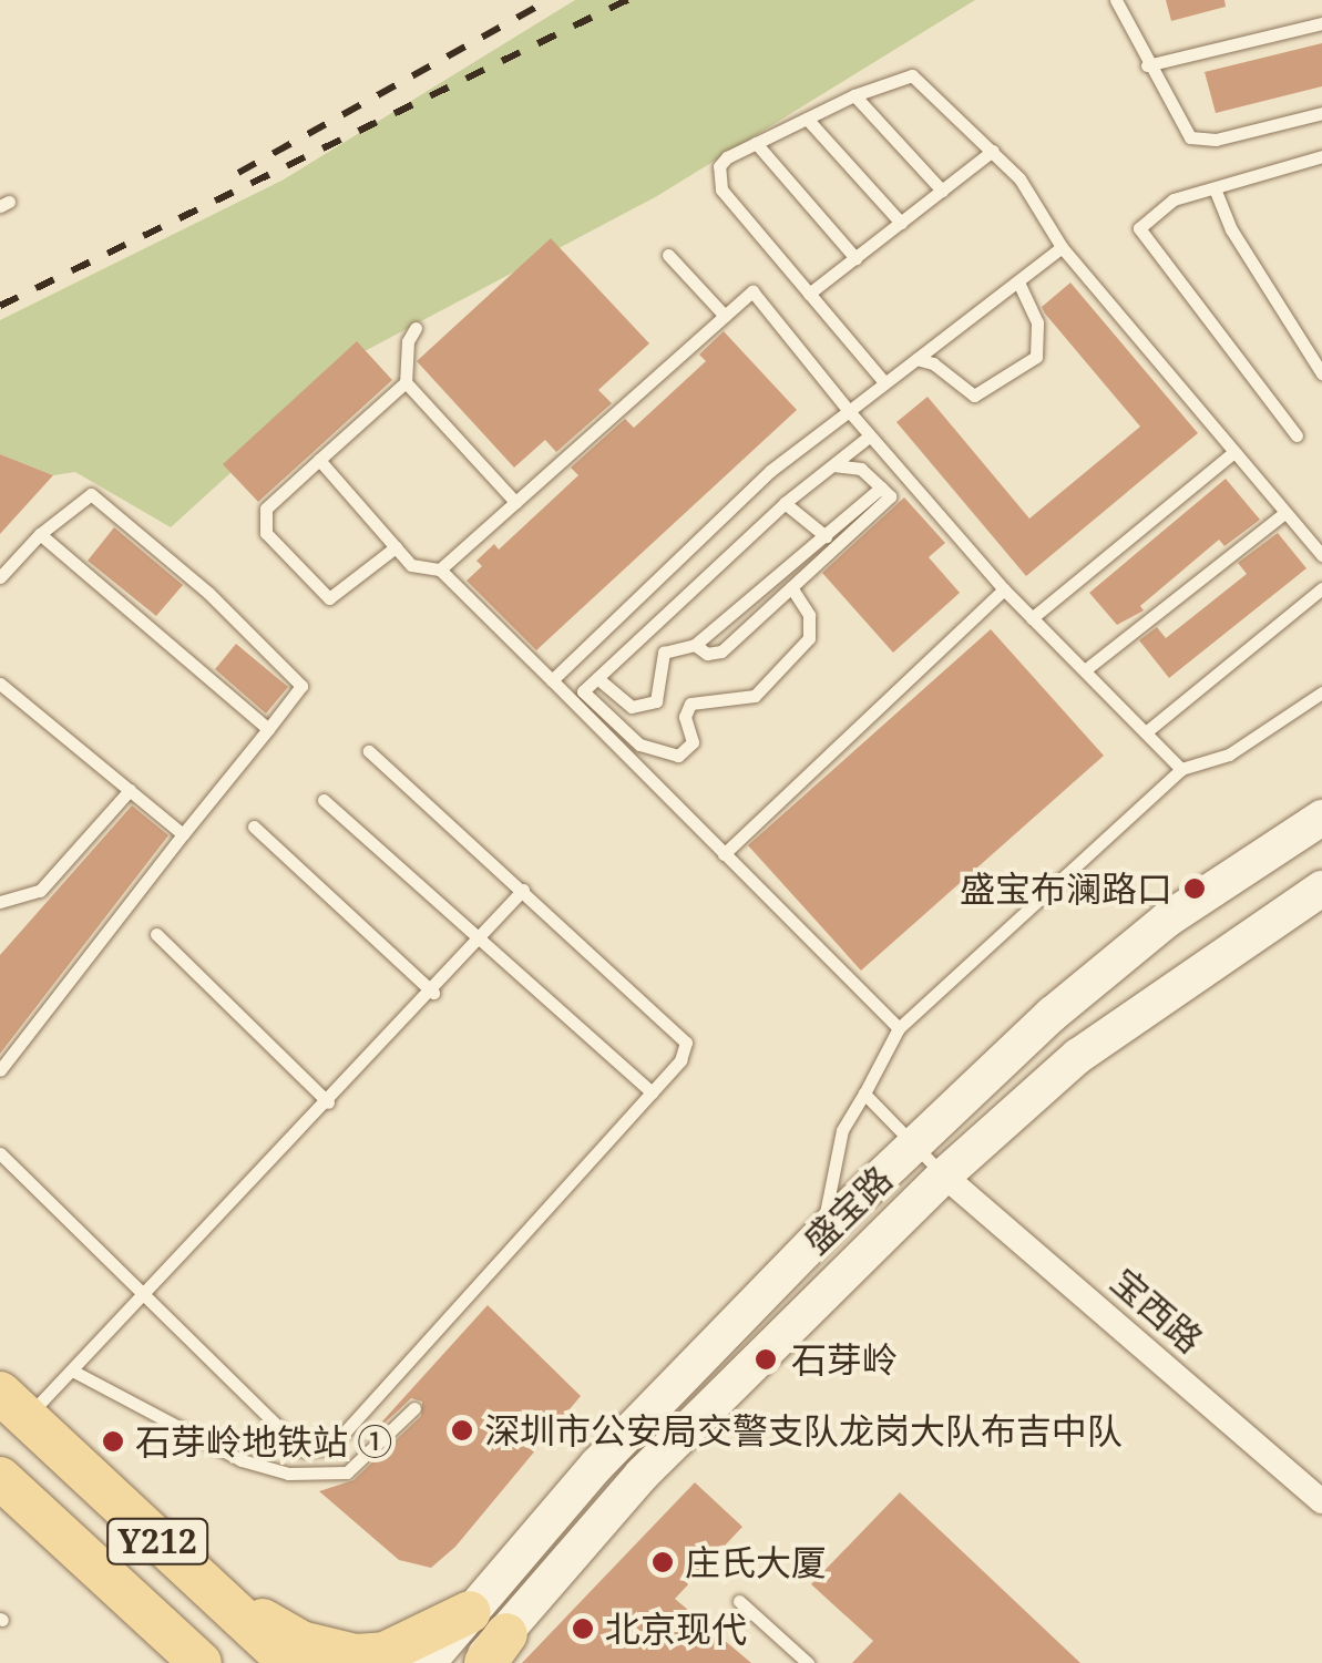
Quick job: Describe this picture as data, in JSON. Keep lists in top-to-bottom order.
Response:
{
  "streets": {
    "main road": ["盛宝路", "Y212"],
    "street": ["宝西路"]
  },
  "crossings": [
    ["盛宝路", "宝西路"]
  ],
  "places": [
    "盛宝布澜路口",
    "石芽岭",
    "深圳市公安局交警支队龙岗大队布吉中队",
    "石芽岭地铁站 ①",
    "庄氏大厦",
    "北京现代"
  ]
}
